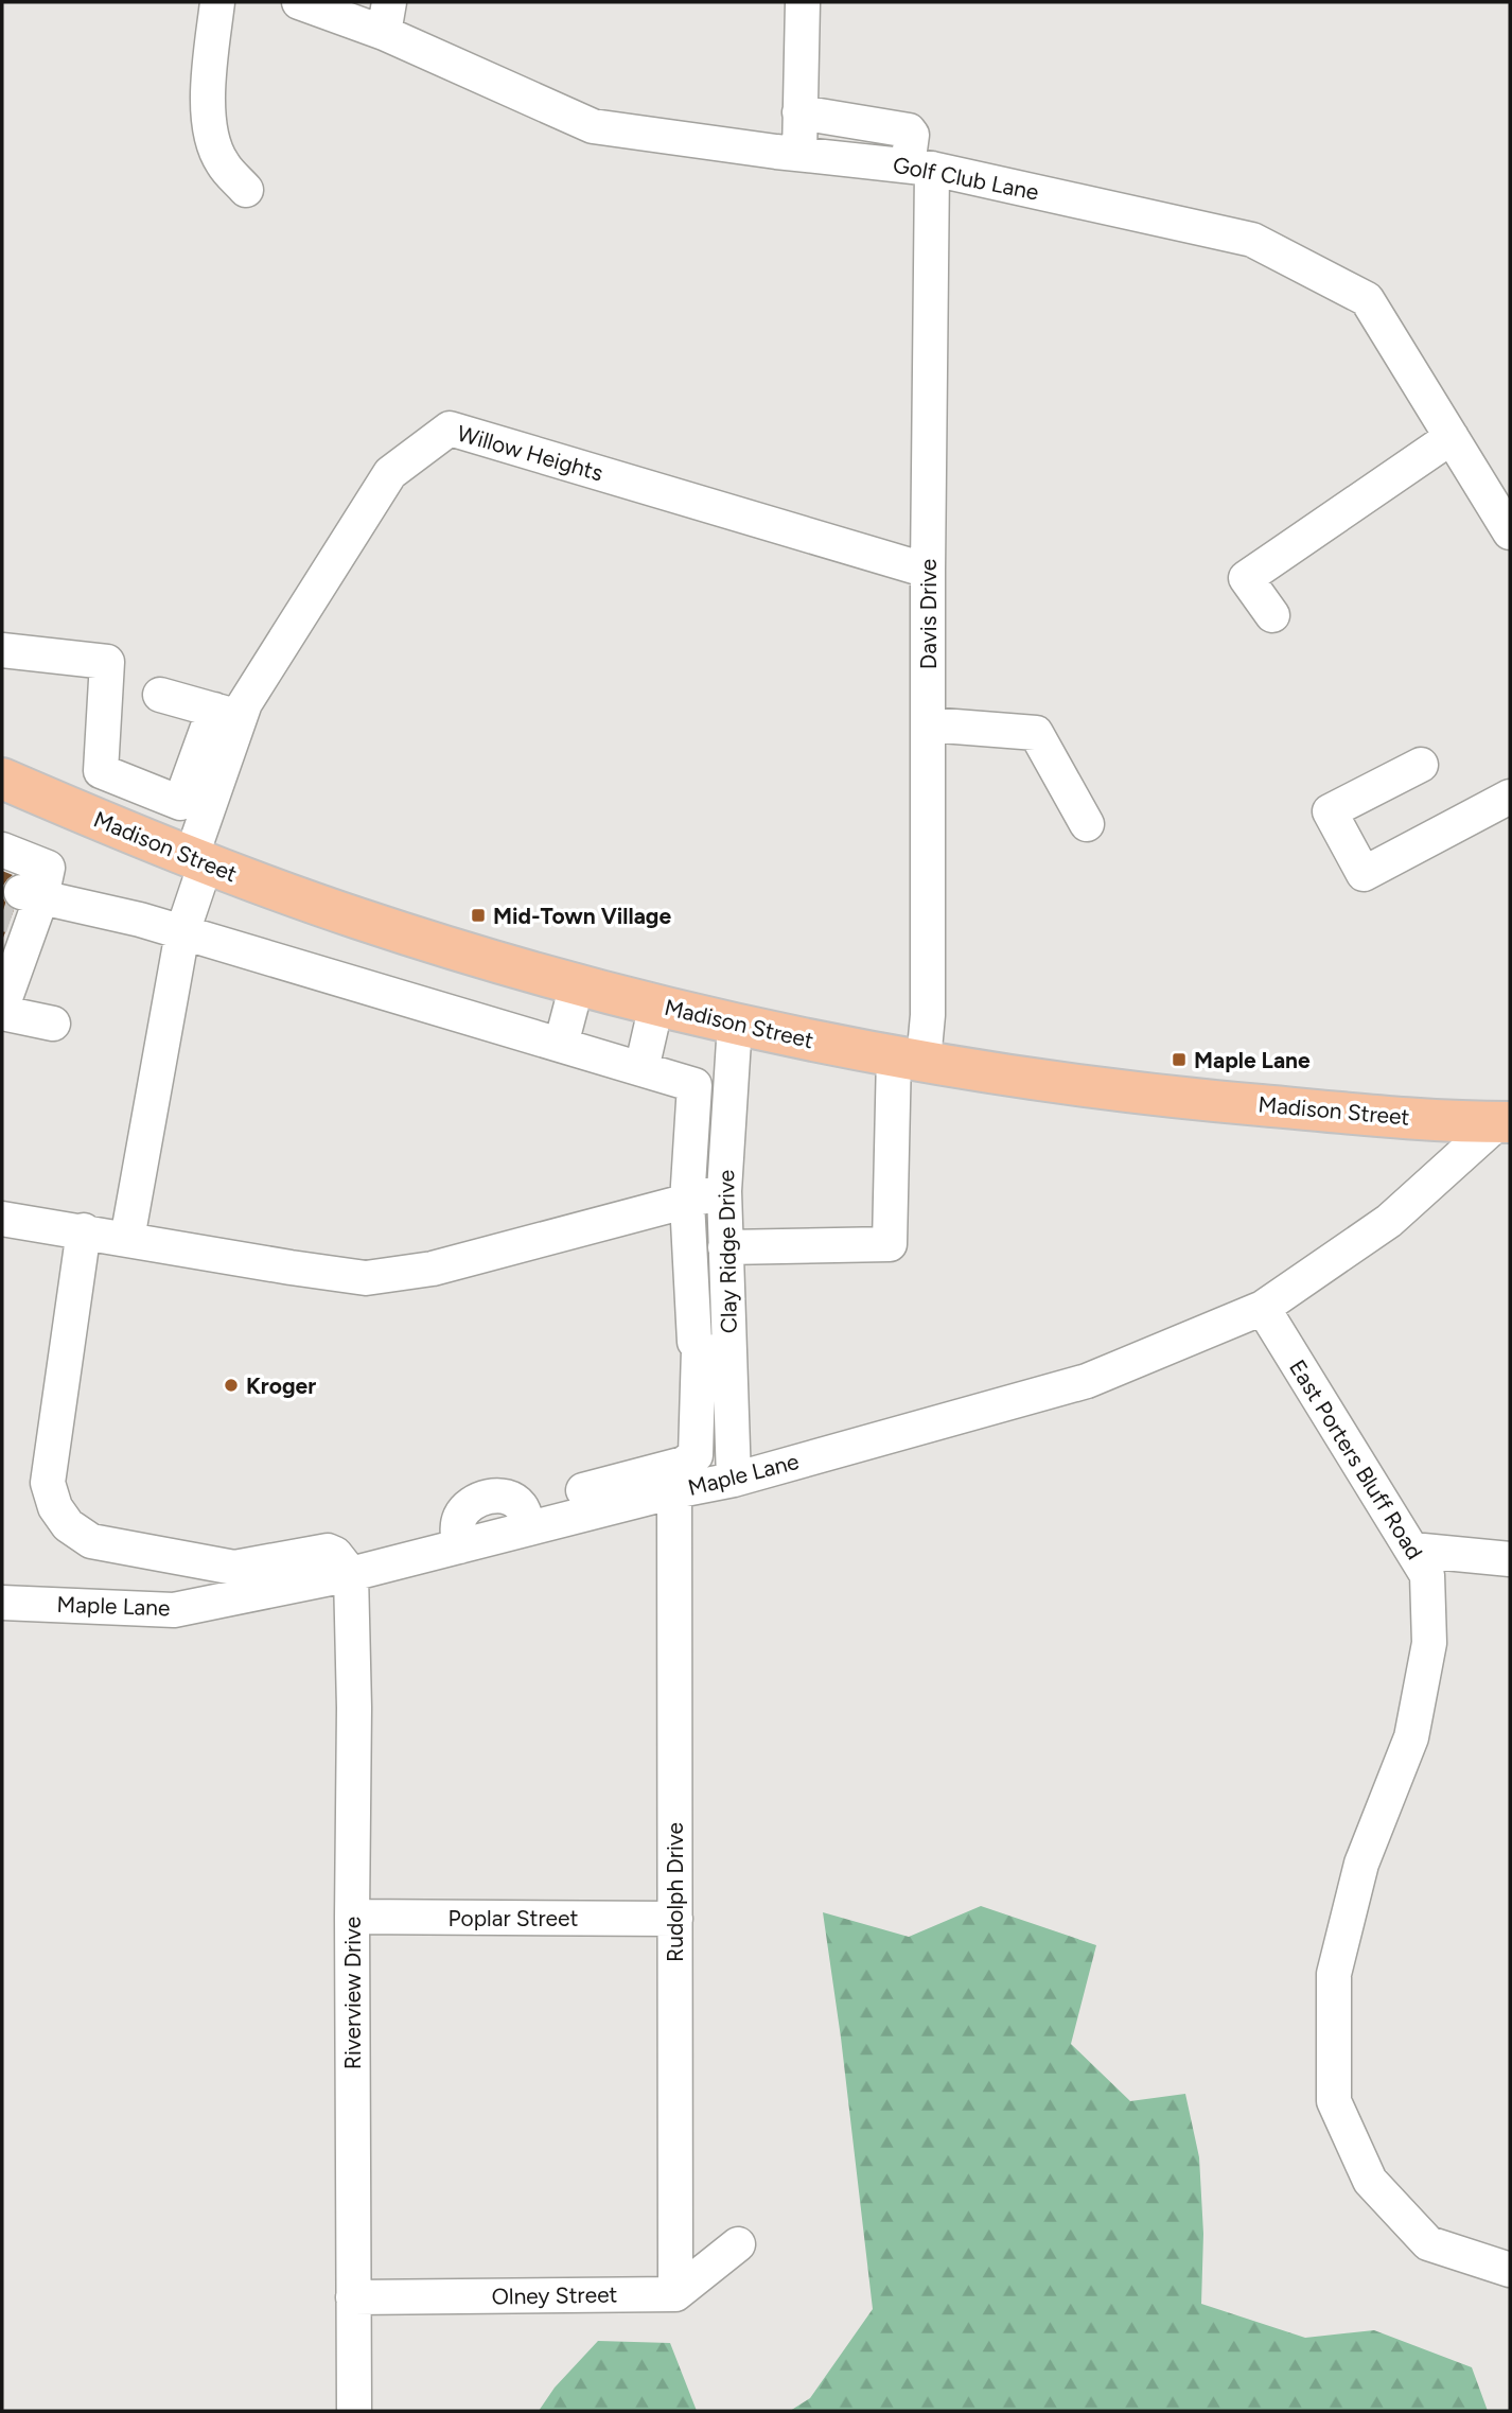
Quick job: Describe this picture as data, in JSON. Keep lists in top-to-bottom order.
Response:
{
  "streets": {
    "main road": ["Madison Street"],
    "street": [
      "Golf Club Lane",
      "Willow Heights",
      "Davis Drive",
      "Clay Ridge Drive",
      "East Porters Bluff Road",
      "Maple Lane",
      "Rudolph Drive",
      "Poplar Street",
      "Riverview Drive",
      "Olney Street"
    ]
  },
  "crossings": [
    ["Golf Club Lane", "Davis Drive"],
    ["Willow Heights", "Davis Drive"],
    ["Willow Heights", "Madison Street"],
    ["Davis Drive", "Madison Street"],
    ["Davis Drive", "Clay Ridge Drive"],
    ["Madison Street", "Clay Ridge Drive"],
    ["Madison Street", "Maple Lane"],
    ["Clay Ridge Drive", "Maple Lane"],
    ["East Porters Bluff Road", "Maple Lane"],
    ["Maple Lane", "Rudolph Drive"],
    ["Maple Lane", "Riverview Drive"],
    ["Rudolph Drive", "Poplar Street"],
    ["Rudolph Drive", "Olney Street"],
    ["Poplar Street", "Riverview Drive"],
    ["Riverview Drive", "Olney Street"]
  ],
  "places": {
    "transit": ["Mid-Town Village", "Maple Lane"],
    "other": ["Kroger"]
  }
}
